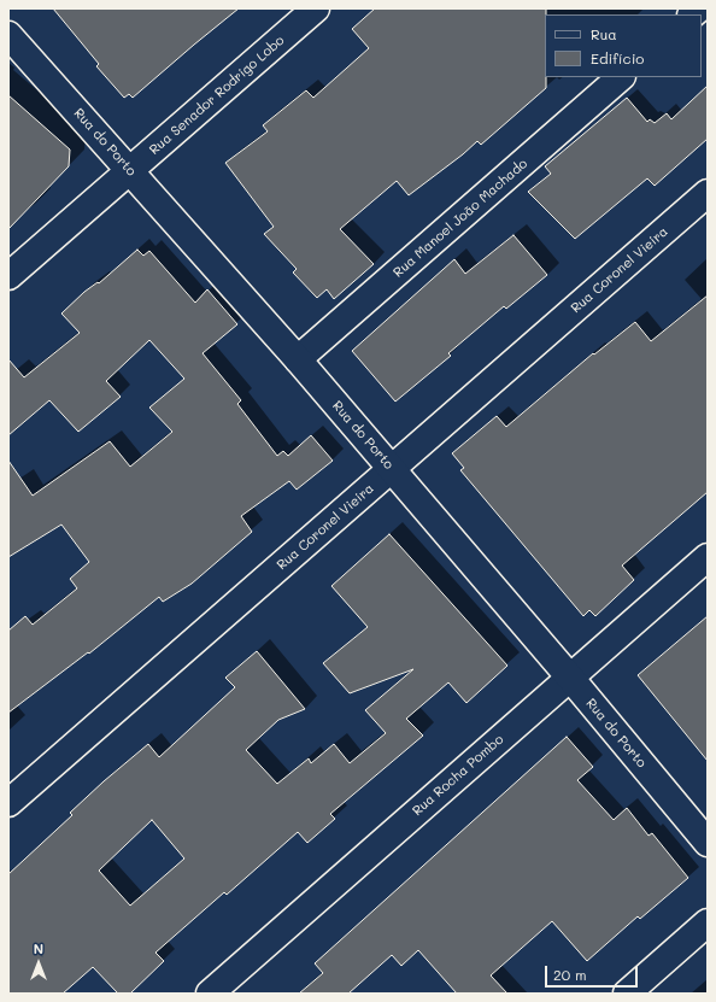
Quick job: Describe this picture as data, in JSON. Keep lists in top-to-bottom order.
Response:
{
  "streets": {
    "street": [
      "Rua Senador Rodrigo Lobo",
      "Rua do Porto",
      "Rua Manoel João Machado",
      "Rua Coronel Vieira",
      "Rua Rocha Pombo"
    ]
  },
  "crossings": [
    ["Rua Senador Rodrigo Lobo", "Rua do Porto"],
    ["Rua do Porto", "Rua Manoel João Machado"],
    ["Rua do Porto", "Rua Coronel Vieira"],
    ["Rua do Porto", "Rua Rocha Pombo"]
  ],
  "legend": ["Rua", "Edifício"],
  "scale_bar": "20 m",
  "north": "top"
}
